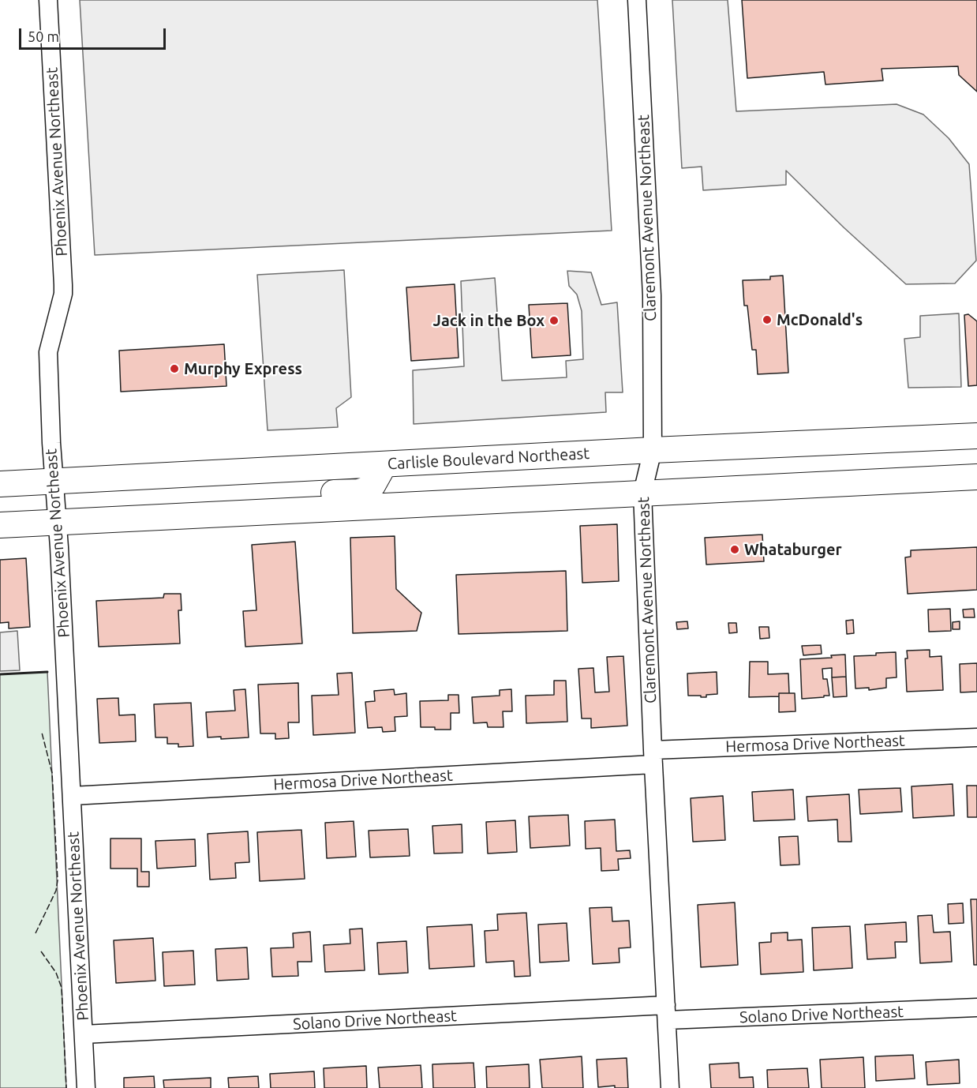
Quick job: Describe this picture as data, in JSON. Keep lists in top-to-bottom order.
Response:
{
  "streets": {
    "main road": ["Carlisle Boulevard Northeast"],
    "street": [
      "Phoenix Avenue Northeast",
      "Claremont Avenue Northeast",
      "Hermosa Drive Northeast",
      "Solano Drive Northeast"
    ]
  },
  "crossings": [
    ["Phoenix Avenue Northeast", "Carlisle Boulevard Northeast"],
    ["Phoenix Avenue Northeast", "Hermosa Drive Northeast"],
    ["Phoenix Avenue Northeast", "Solano Drive Northeast"],
    ["Claremont Avenue Northeast", "Carlisle Boulevard Northeast"],
    ["Claremont Avenue Northeast", "Hermosa Drive Northeast"],
    ["Claremont Avenue Northeast", "Solano Drive Northeast"]
  ],
  "places": [
    "McDonald's",
    "Jack in the Box",
    "Murphy Express",
    "Whataburger"
  ],
  "scale_bar": "50 m"
}
